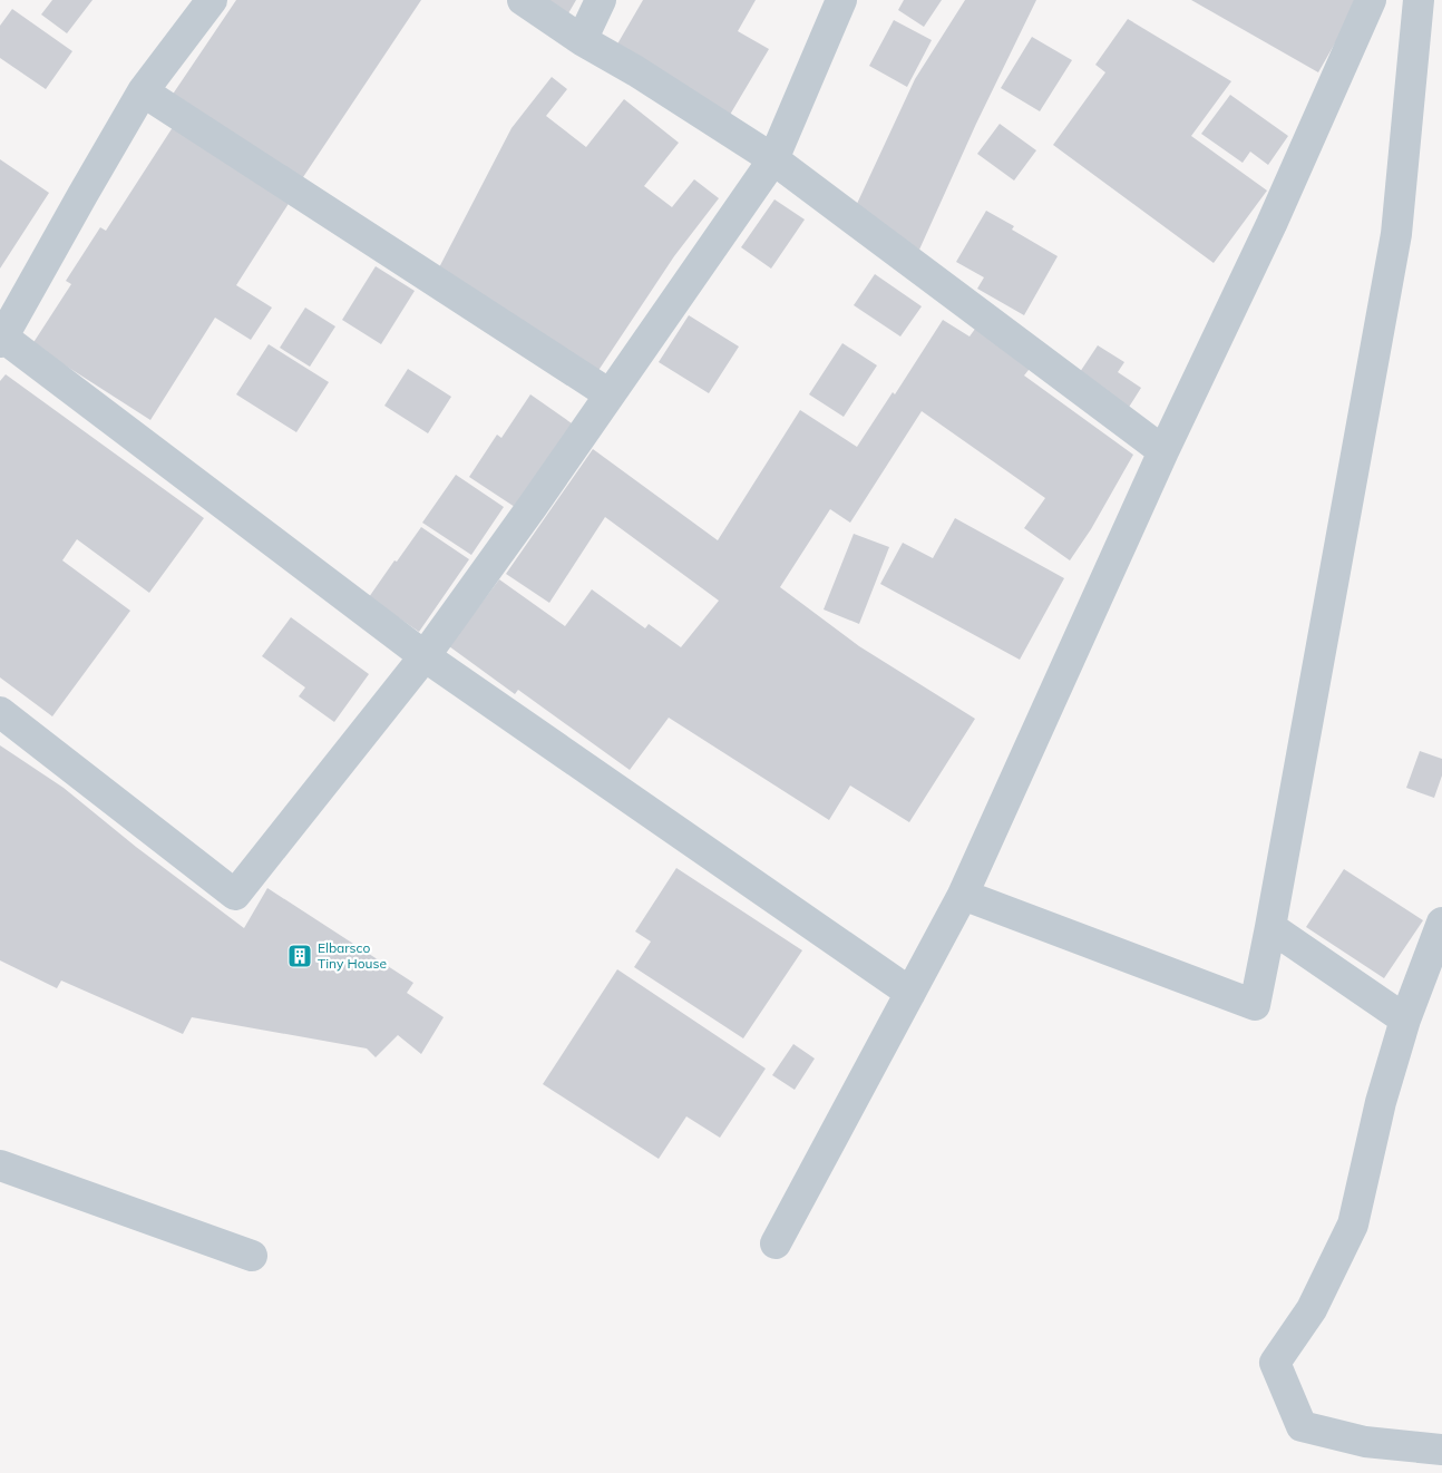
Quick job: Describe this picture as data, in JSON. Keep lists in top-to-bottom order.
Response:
{
  "places": {
    "building": ["Elbarsco Tiny House"]
  }
}
